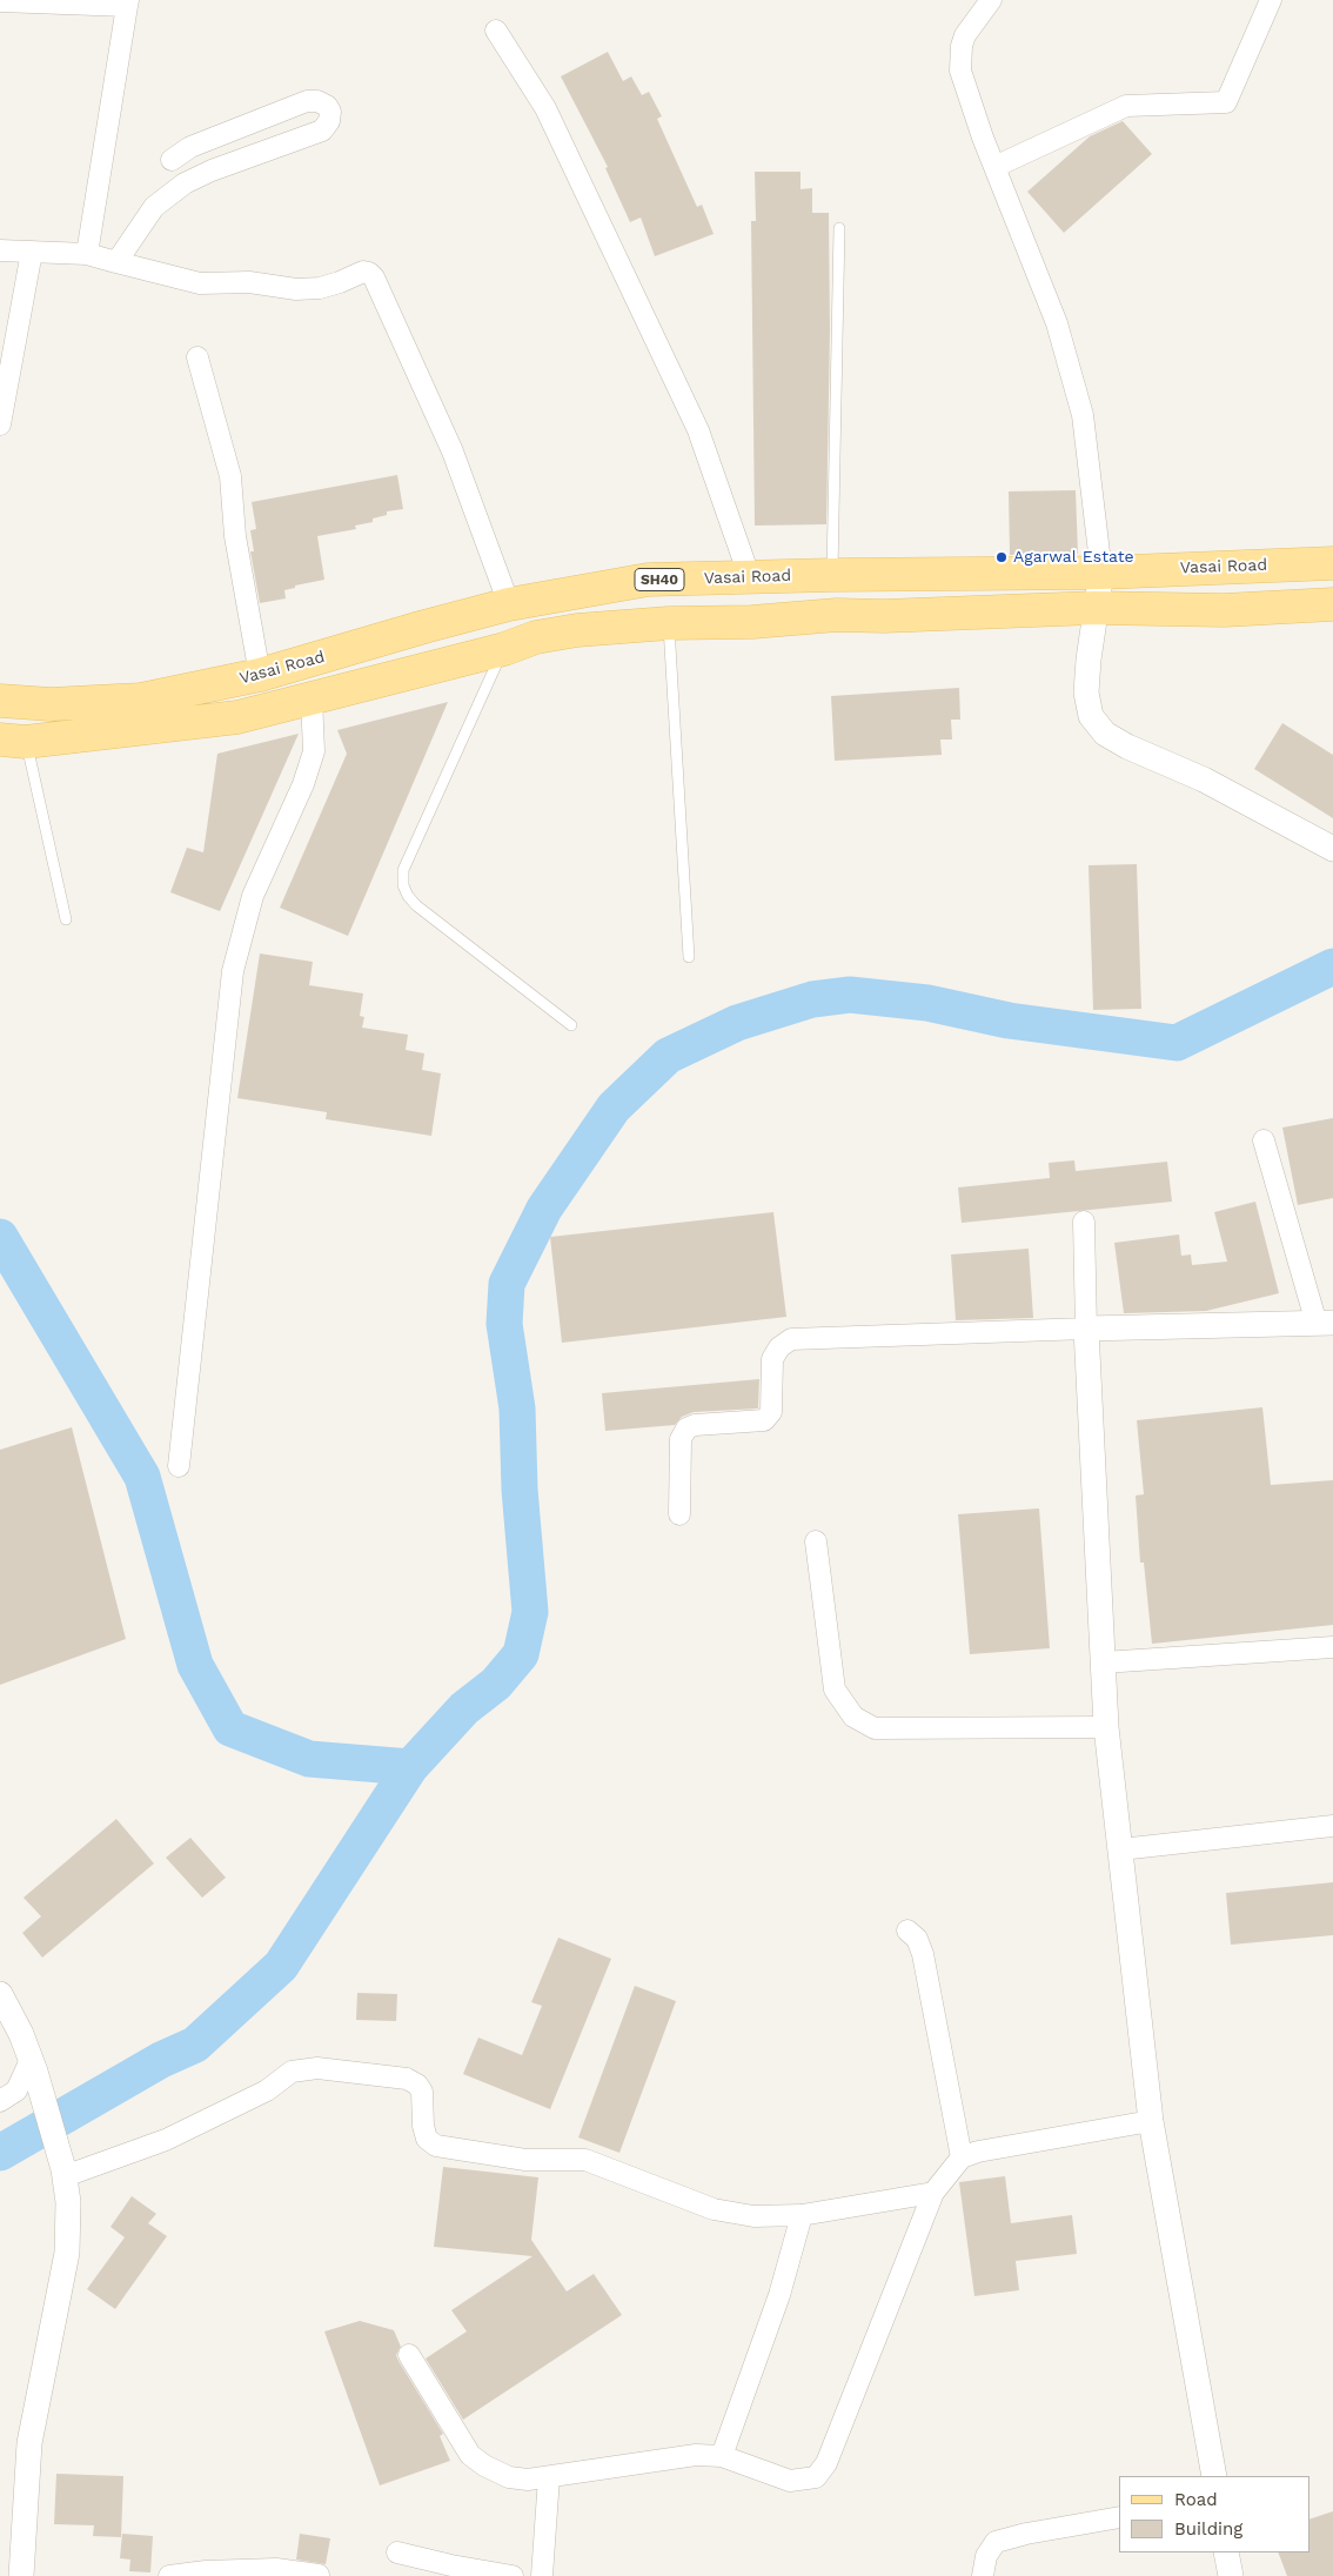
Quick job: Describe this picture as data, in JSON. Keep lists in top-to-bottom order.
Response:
{
  "streets": {
    "main road": ["Vasai Road", "SH40"]
  },
  "places": ["Agarwal Estate"],
  "legend": ["Road", "Building"]
}
